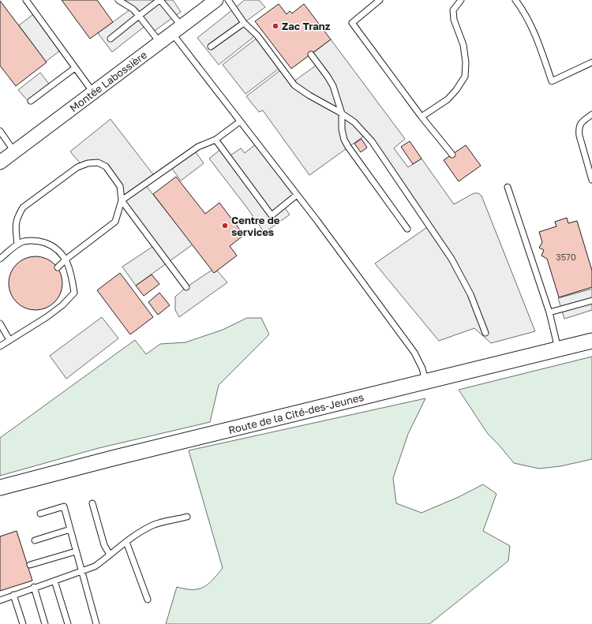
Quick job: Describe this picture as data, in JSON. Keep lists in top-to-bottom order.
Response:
{
  "streets": {
    "main road": ["Route de la Cité-des-Jeunes"],
    "street": ["Montée Labossière"]
  },
  "places": ["Zac Tranz", "Centre de services"],
  "house_numbers": ["3570"]
}
